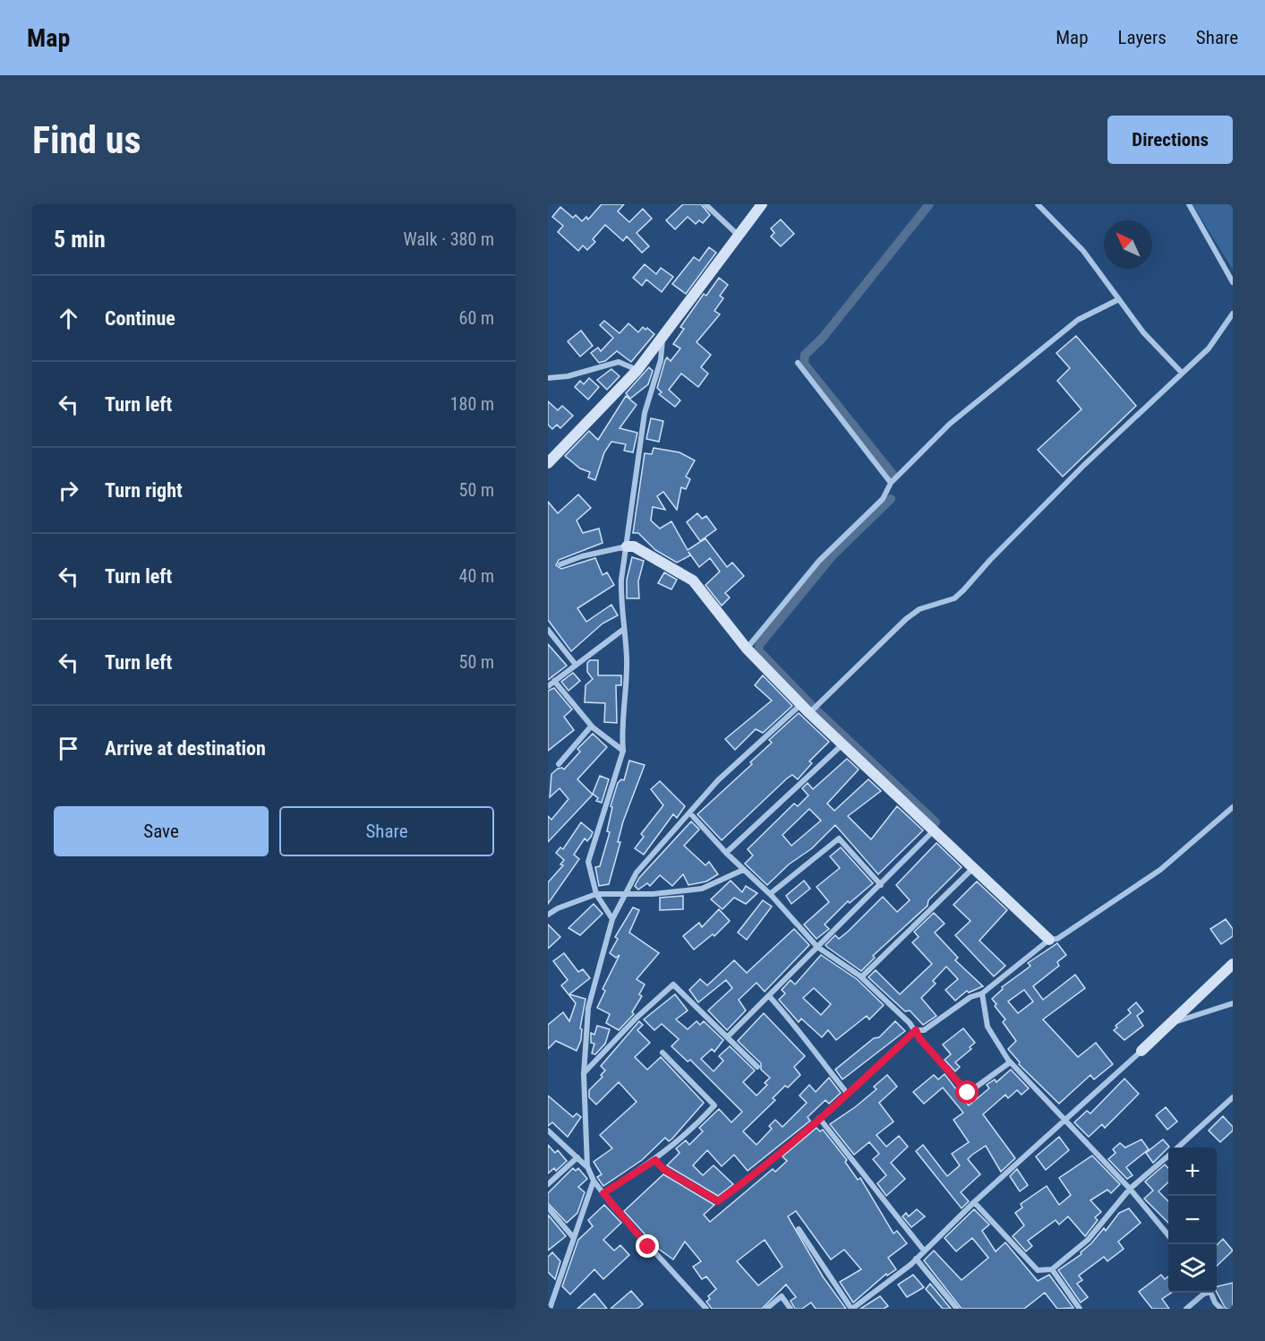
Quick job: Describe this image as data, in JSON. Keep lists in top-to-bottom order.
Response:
{
  "north": "top left",
  "page": {
    "header": "Map",
    "nav": ["Map", "Layers", "Share"],
    "buttons": [
      "Directions",
      ["Save", "Share"]
    ],
    "title": "Find us",
    "heading": ["5 min", "Walk · 380 m"],
    "list": [
      ["Continue", "60 m"],
      ["Turn left", "180 m"],
      ["Turn right", "50 m"],
      ["Turn left", "40 m"],
      ["Turn left", "50 m"],
      "Arrive at destination"
    ],
    "map_buttons": ["+", "−"]
  }
}
